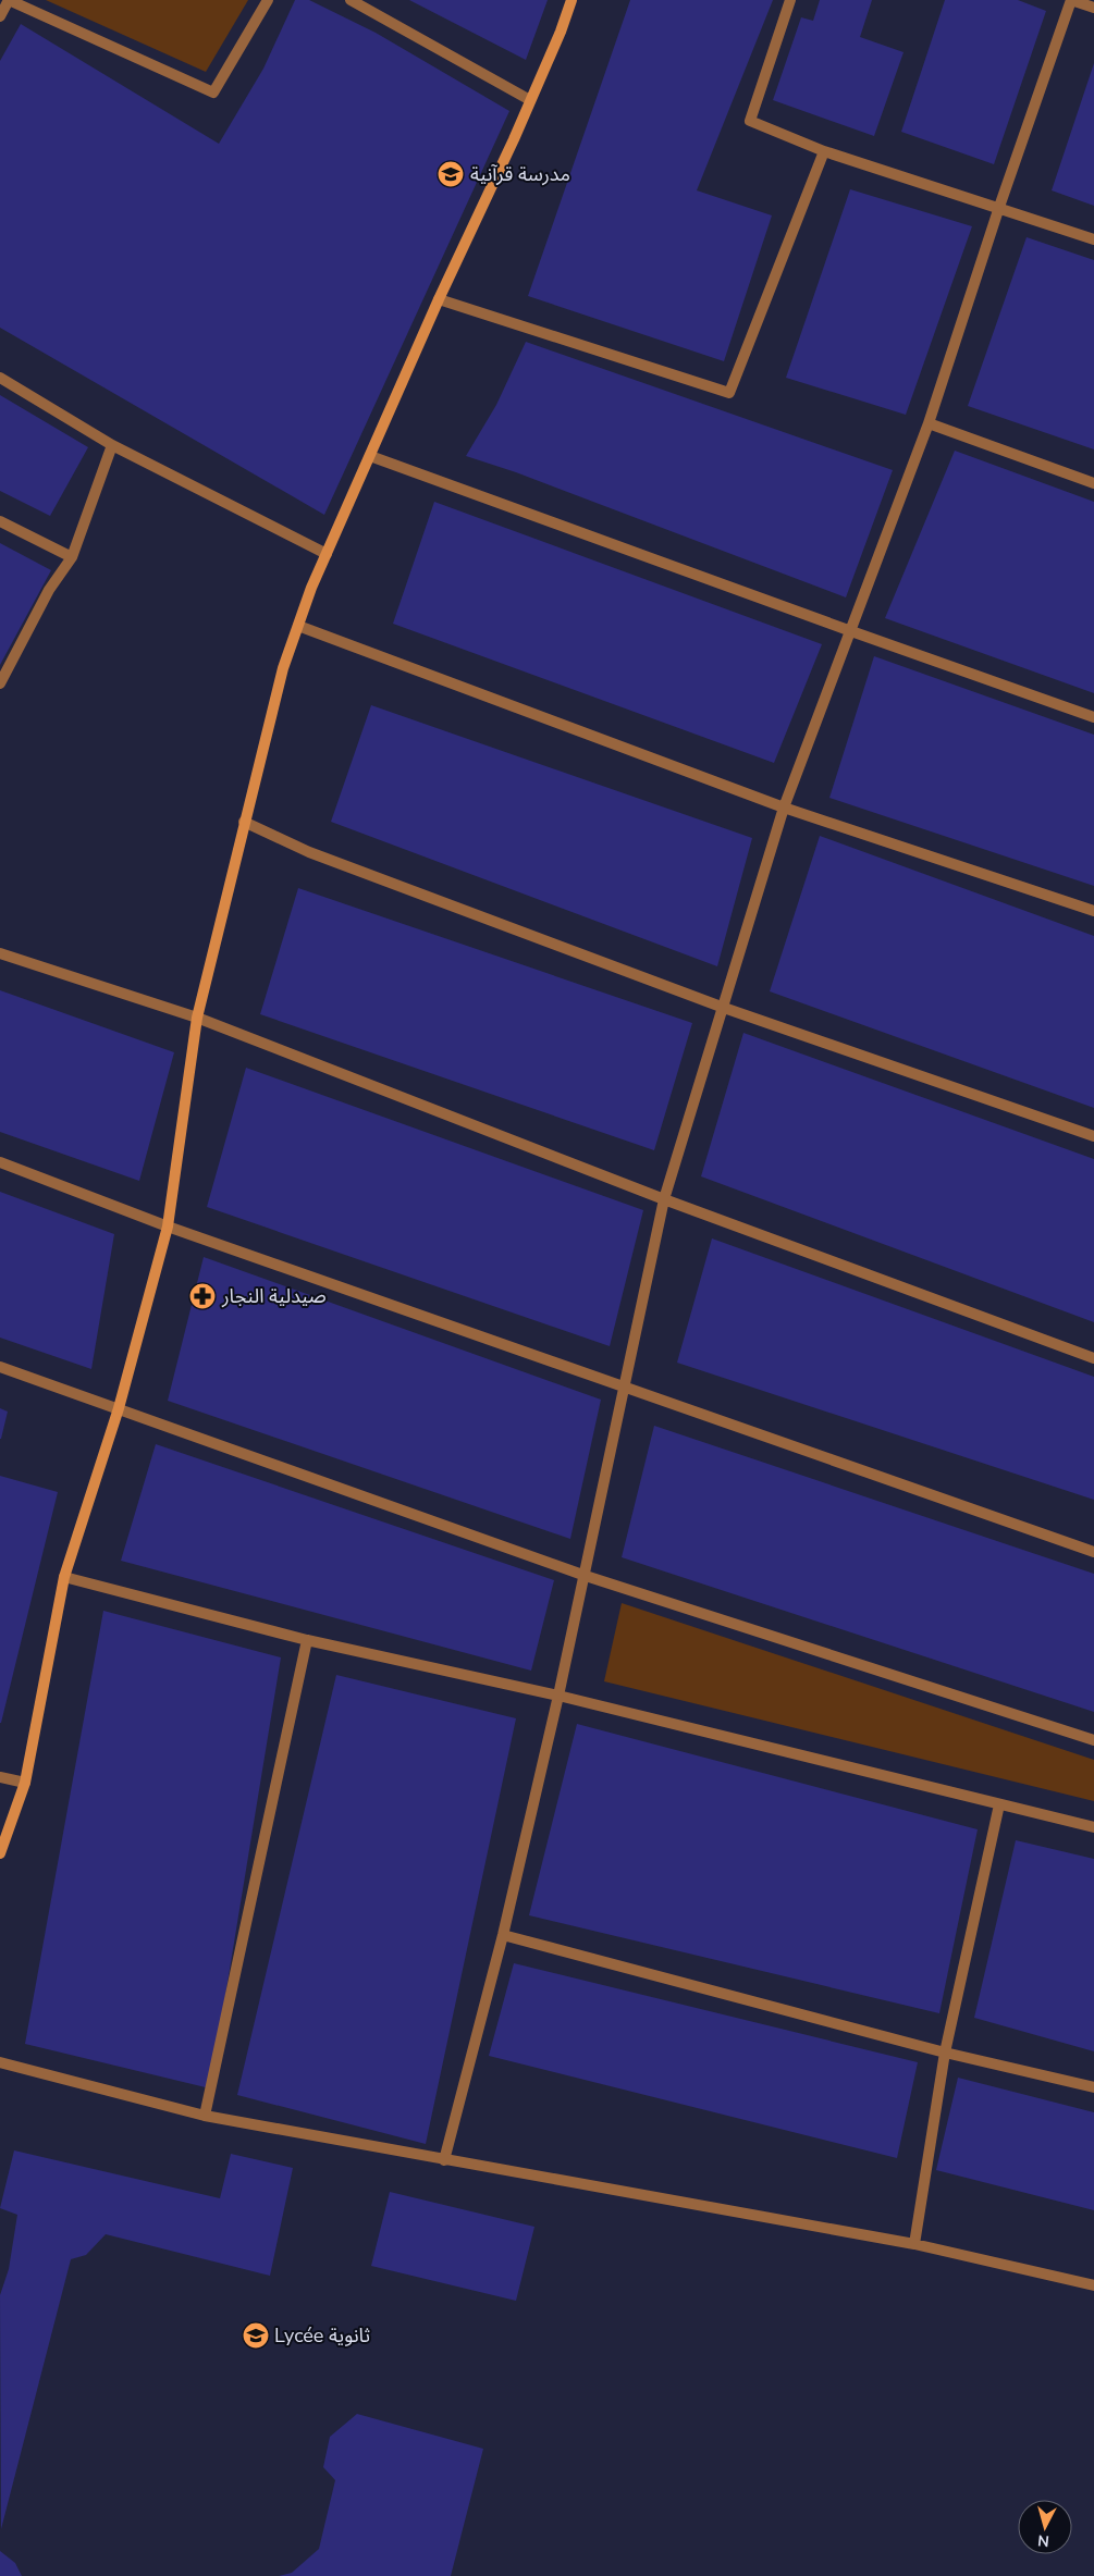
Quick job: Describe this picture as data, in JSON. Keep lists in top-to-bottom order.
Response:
{
  "places": {
    "school or university": ["مدرسة قرآنية", "Lycée ثانوية"],
    "pharmacy": ["صيدلية النجار"]
  },
  "north": "bottom"
}
